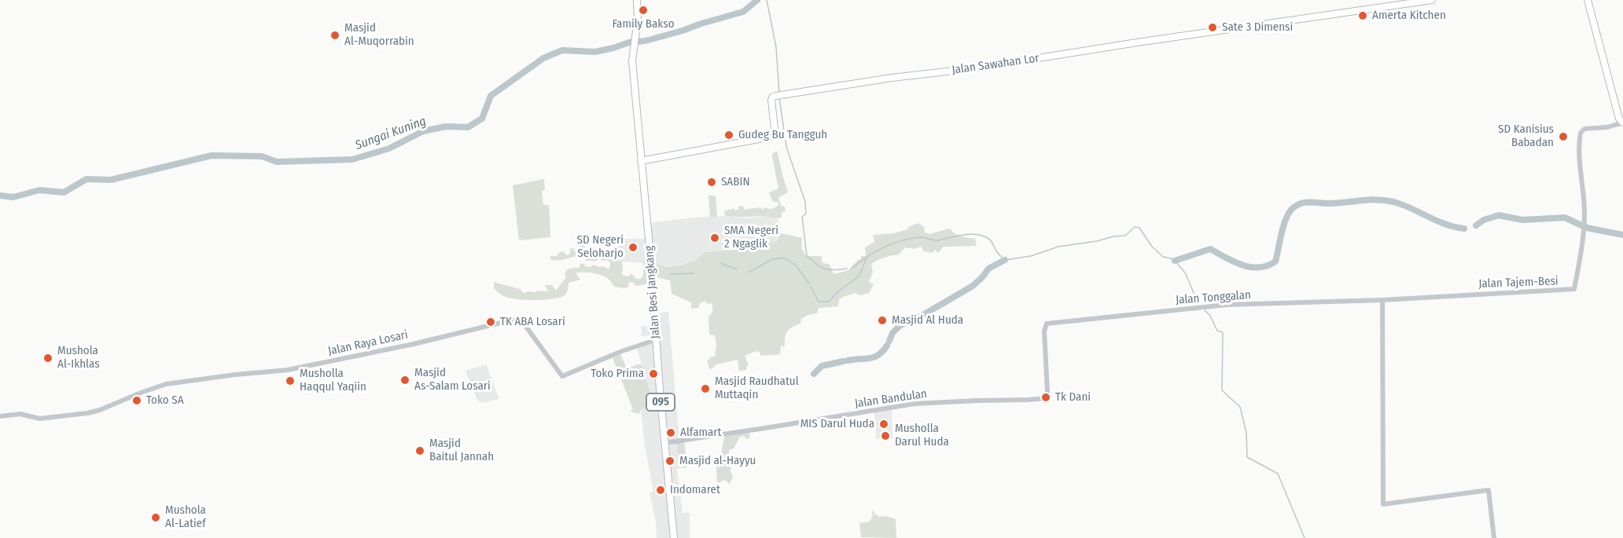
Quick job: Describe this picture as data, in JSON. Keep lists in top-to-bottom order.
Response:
{
  "streets": {
    "main road": ["Jalan Sawahan Lor", "Jalan Besi Jangkang", "095"],
    "street": [
      "Jalan Tajem-Besi",
      "Jalan Tonggalan",
      "Jalan Raya Losari",
      "Jalan Bandulan"
    ]
  },
  "crossings": [
    ["Jalan Sawahan Lor", "Jalan Besi Jangkang"],
    ["Jalan Tajem-Besi", "Jalan Tonggalan"],
    ["Jalan Besi Jangkang", "Jalan Raya Losari"],
    ["Jalan Besi Jangkang", "Jalan Bandulan"],
    ["Jalan Tonggalan", "Jalan Bandulan"]
  ],
  "water": ["Sungai Kuning"],
  "places": [
    "Family Bakso",
    "Amerta Kitchen",
    "Sate 3 Dimensi",
    "Masjid Al-Muqorrabin",
    "Gudeg Bu Tangguh",
    "SD Kanisius Babadan",
    "SABIN",
    "SMA Negeri 2 Ngaglik",
    "SD Negeri Seloharjo",
    "Masjid Al Huda",
    "TK ABA Losari",
    "Mushola Al-Ikhlas",
    "Toko Prima",
    "Masjid As-Salam Losari",
    "Musholla Haqqul Yaqiin",
    "Masjid Raudhatul Muttaqin",
    "Tk Dani",
    "Toko SA",
    "MIS Darul Huda",
    "Alfamart",
    "Musholla Darul Huda",
    "Masjid Baitul Jannah",
    "Masjid al-Hayyu",
    "Indomaret",
    "Mushola Al-Latief"
  ]
}
